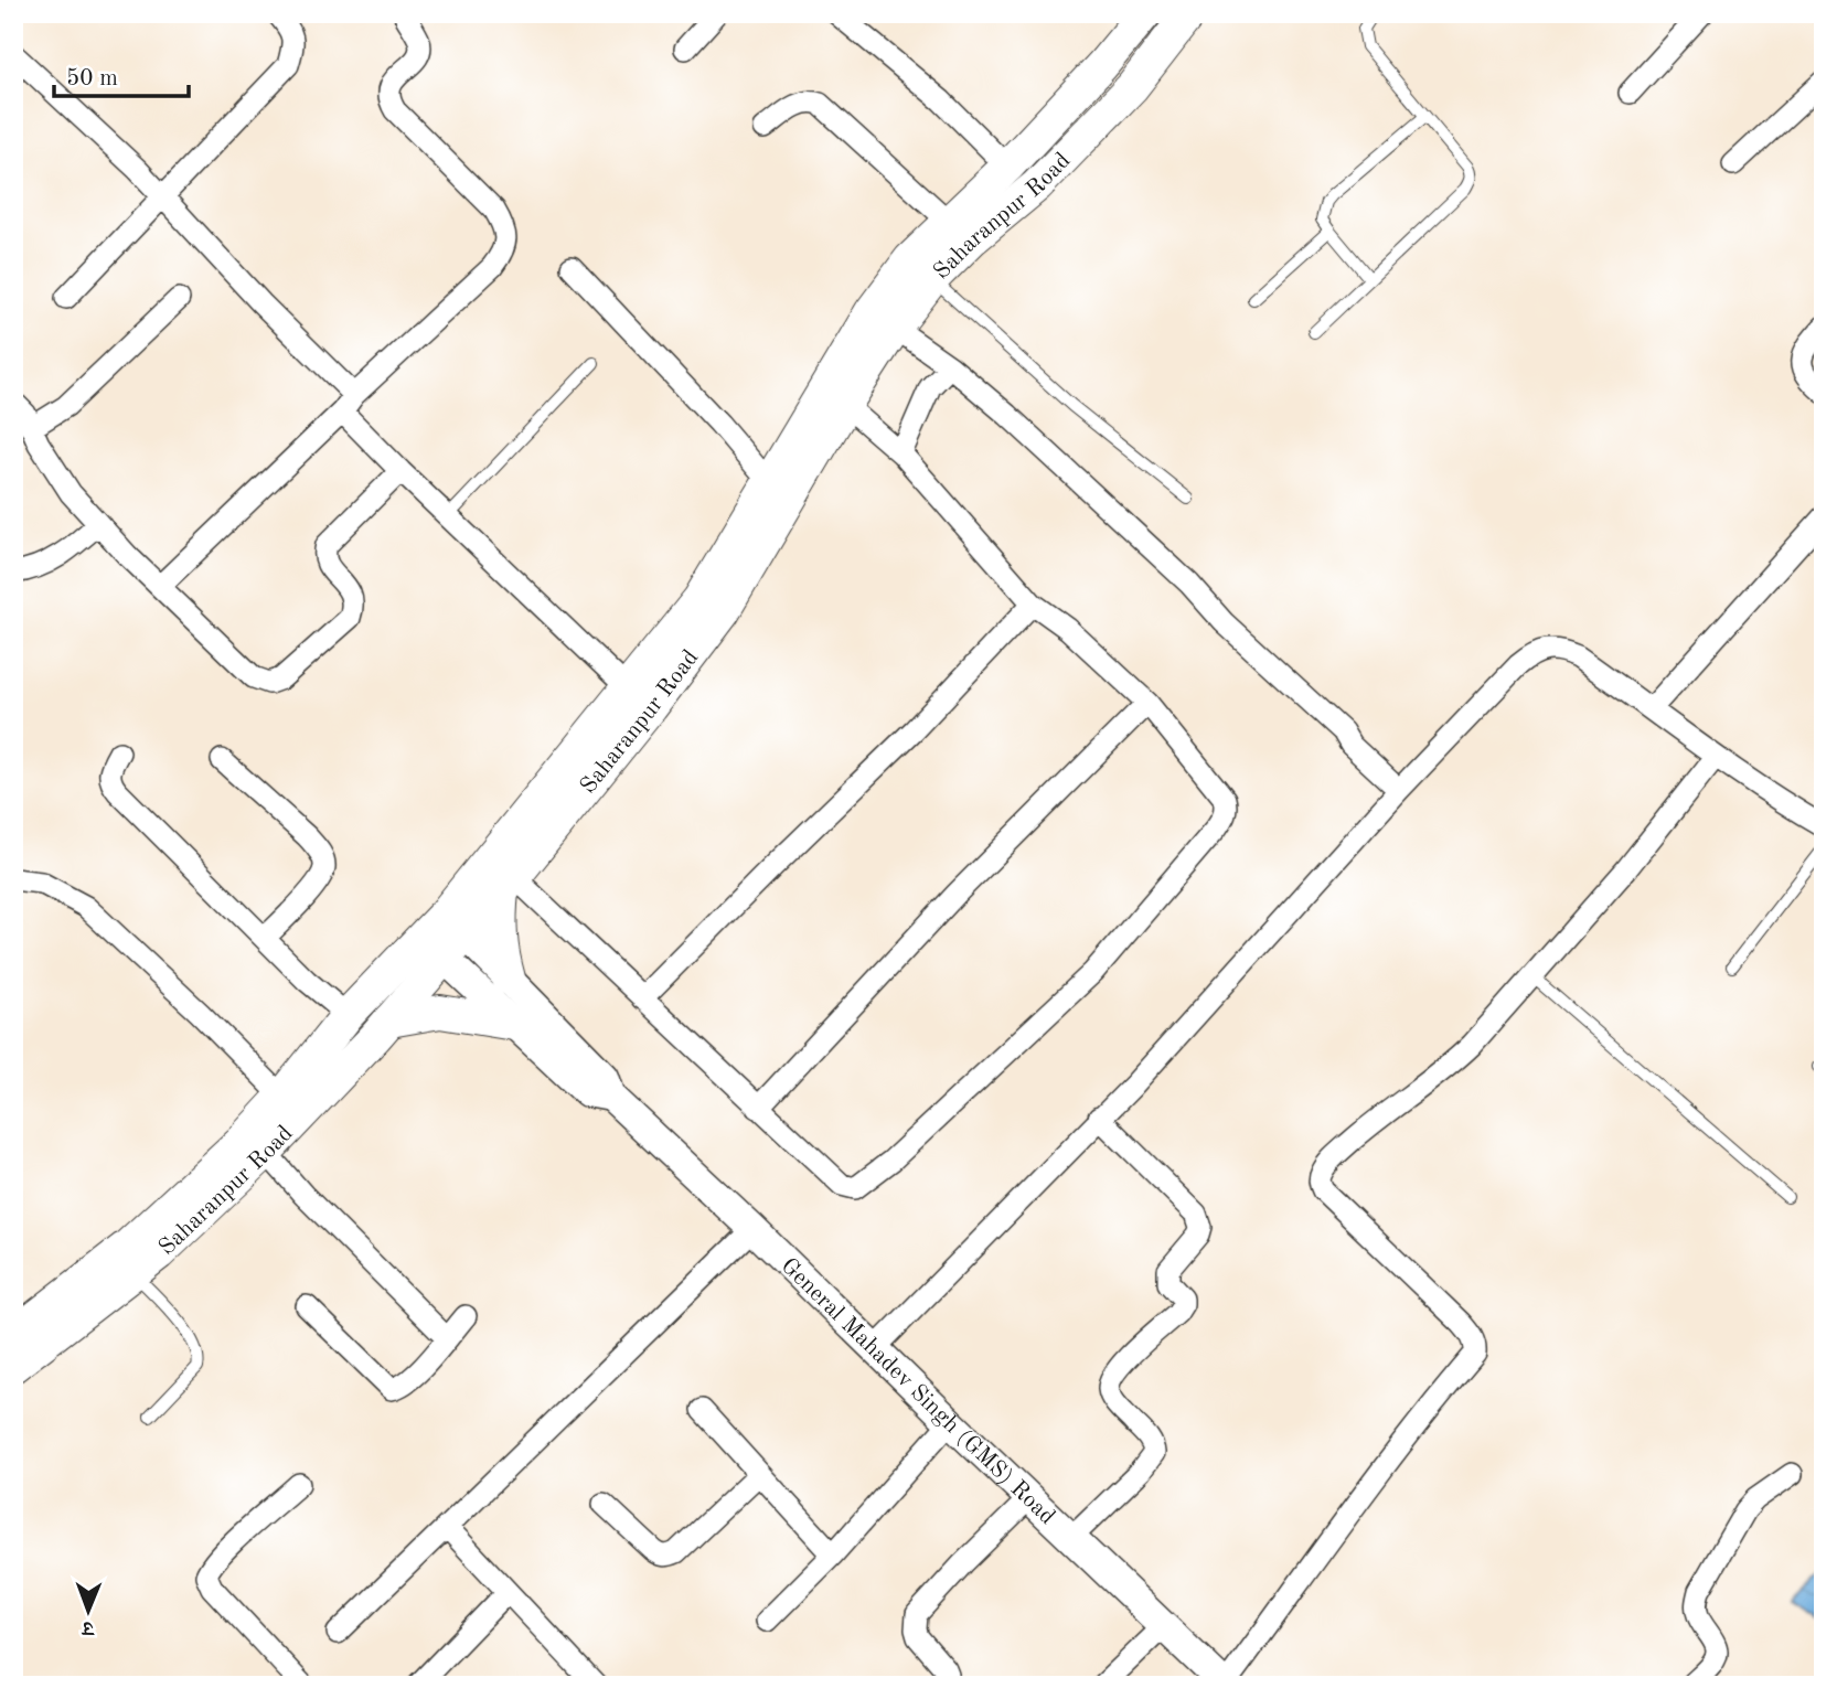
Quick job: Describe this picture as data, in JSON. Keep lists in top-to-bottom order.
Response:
{
  "streets": {
    "main road": ["Saharanpur Road"],
    "street": ["General Mahadev Singh (GMS) Road"]
  },
  "crossings": [
    ["Saharanpur Road", "General Mahadev Singh (GMS) Road"]
  ],
  "scale_bar": "50 m",
  "north": "bottom"
}
